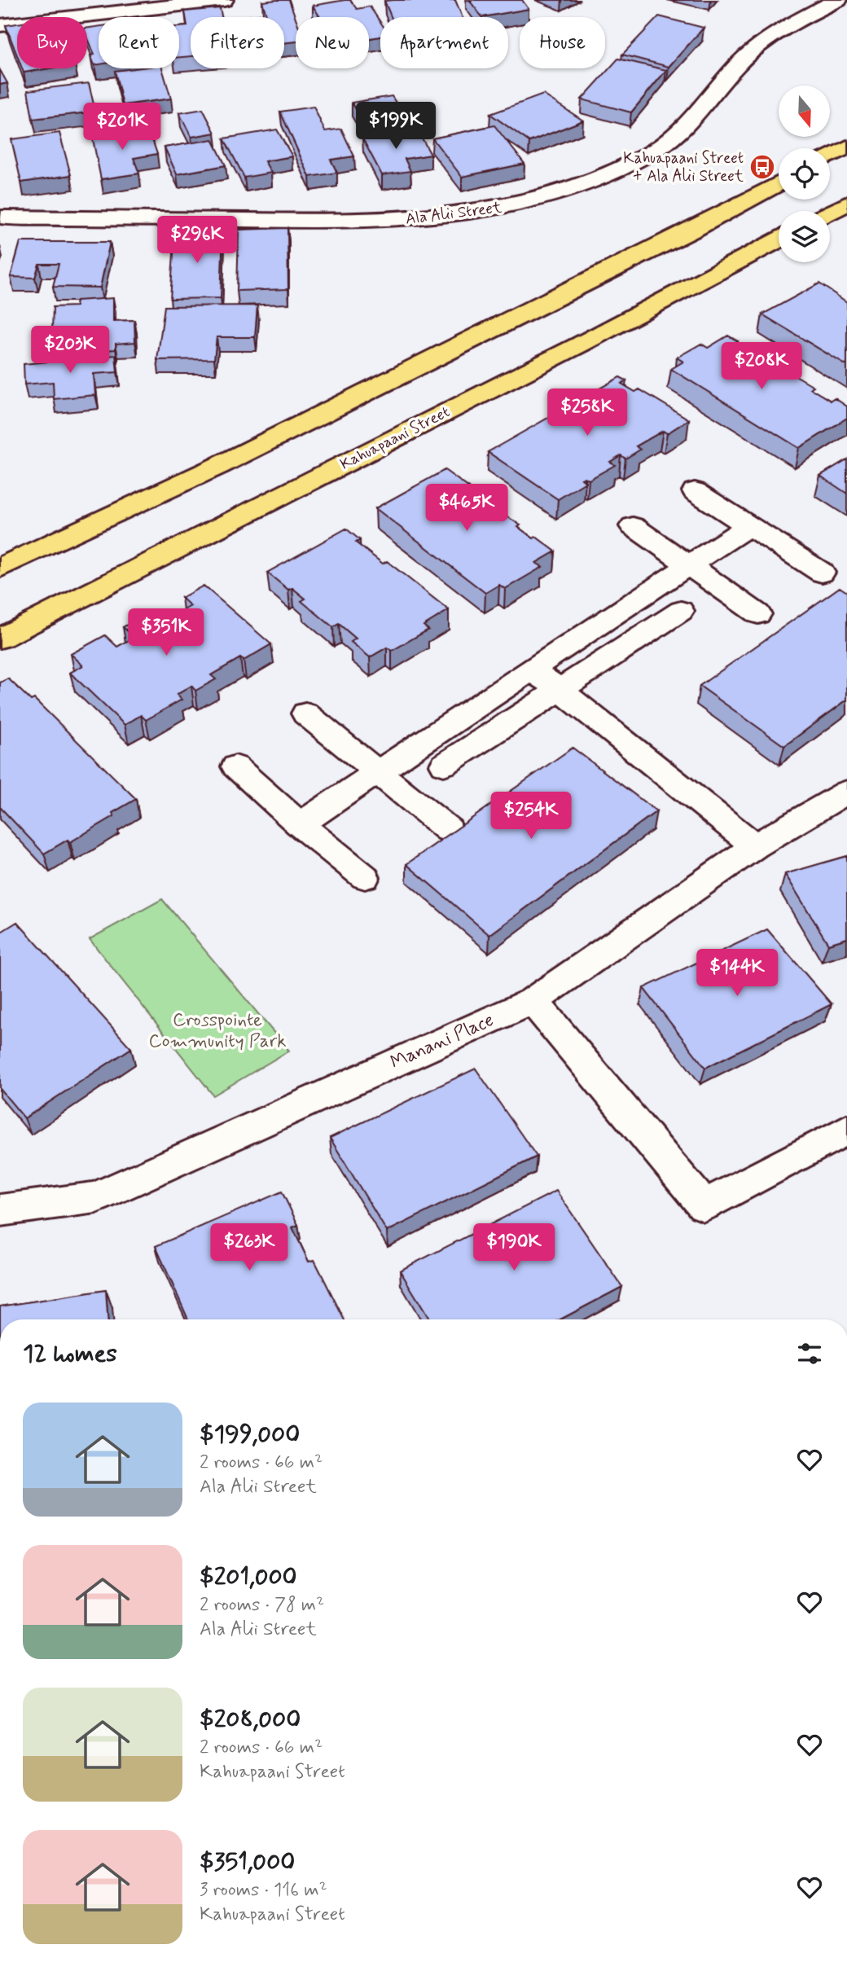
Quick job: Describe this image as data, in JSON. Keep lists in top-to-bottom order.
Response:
{
  "streets": {
    "main road": ["Kahuapaani Street"],
    "street": ["Ala Alii Street", "Manani Place"]
  },
  "parks": ["Crosspointe Community Park"],
  "places": {
    "bus stop": ["Kahuapaani Street + Ala Alii Street"]
  },
  "north": "bottom",
  "page": {
    "chip": [
      "Buy",
      "Rent",
      "Filters",
      "New",
      "Apartment",
      "House"
    ],
    "price": [
      "$199K",
      "$201K",
      "$296K",
      "$203K",
      "$208K",
      "$258K",
      "$465K",
      "$351K",
      "$254K",
      "$144K",
      "$263K",
      "$190K"
    ],
    "heading": "12 homes",
    "list": [
      {
        "name": "$199,000",
        "note": "2 rooms · 66 m² · Ala Alii Street"
      },
      {
        "name": "$201,000",
        "note": "2 rooms · 78 m² · Ala Alii Street"
      },
      {
        "name": "$208,000",
        "note": "2 rooms · 66 m² · Kahuapaani Street"
      },
      {
        "name": "$351,000",
        "note": "3 rooms · 116 m² · Kahuapaani Street"
      }
    ]
  }
}
